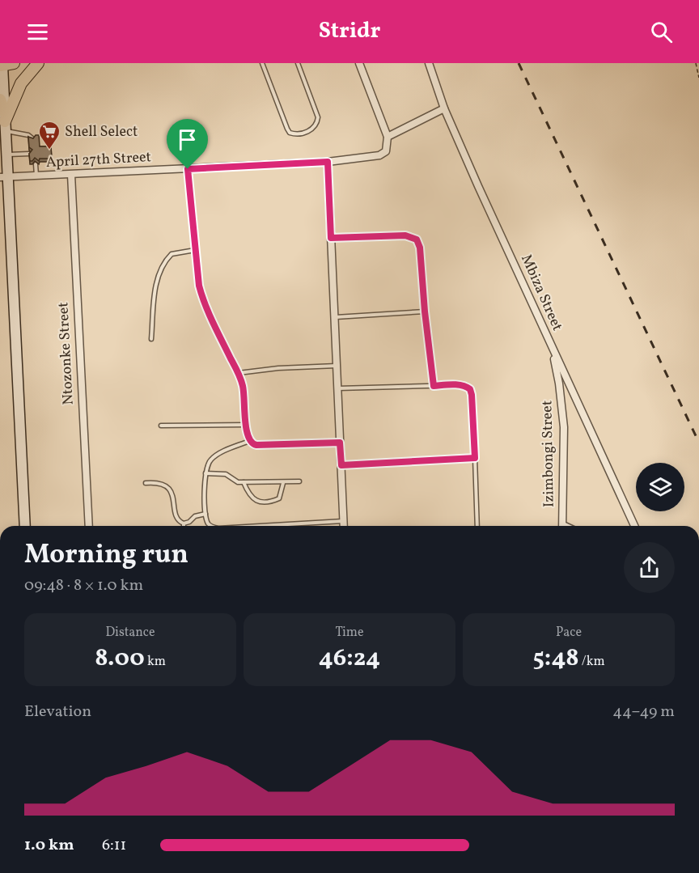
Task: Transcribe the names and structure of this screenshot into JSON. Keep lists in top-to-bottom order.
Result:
{
  "streets": {
    "street": [
      "April 27th Street",
      "Mbiza Street",
      "Ntozonke Street",
      "Izimbongi Street"
    ]
  },
  "crossings": [
    ["April 27th Street", "Ntozonke Street"],
    ["Mbiza Street", "Izimbongi Street"]
  ],
  "places": {
    "supermarket": ["Shell Select"]
  },
  "page": {
    "header": "Stridr",
    "heading": ["Morning run", "09:48 · 8 × 1.0 km"],
    "stats": [
      ["Distance", "8.00 km"],
      ["Time", "46:24"],
      ["Pace", "5:48 /km"]
    ],
    "chart": ["Elevation", "44–49 m"],
    "list": [
      {
        "name": "1.0 km",
        "note": "6:11"
      }
    ]
  }
}
